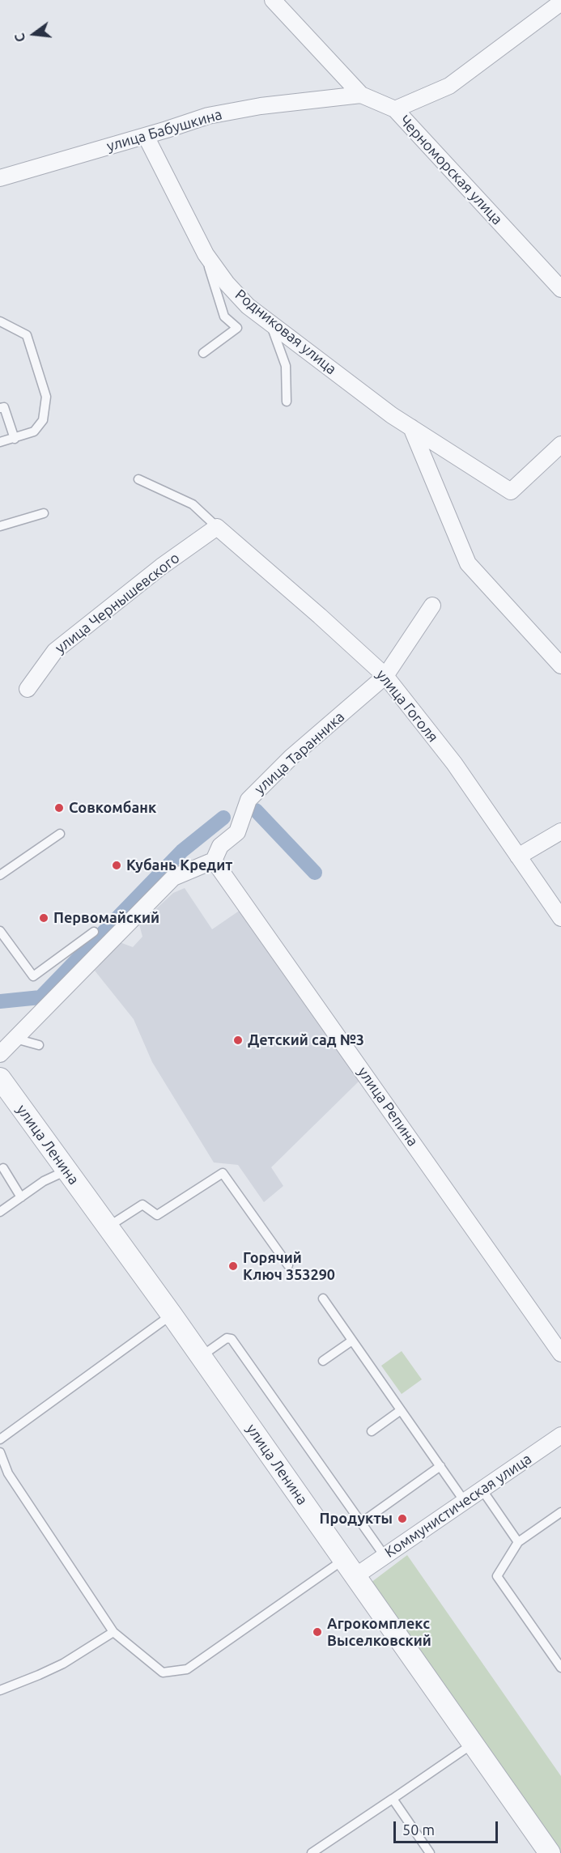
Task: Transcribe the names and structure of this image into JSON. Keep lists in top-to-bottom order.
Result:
{
  "streets": {
    "street": [
      "улица Бабушкина",
      "Черноморская улица",
      "Родниковая улица",
      "улица Чернышевского",
      "улица Гоголя",
      "улица Таранника",
      "улица Репина",
      "улица Ленина",
      "Коммунистическая улица"
    ]
  },
  "crossings": [
    ["улица Бабушкина", "Черноморская улица"],
    ["улица Бабушкина", "Родниковая улица"],
    ["улица Чернышевского", "улица Гоголя"],
    ["улица Гоголя", "улица Таранника"],
    ["улица Таранника", "улица Репина"],
    ["улица Ленина", "Коммунистическая улица"]
  ],
  "places": [
    "Совкомбанк",
    "Кубань Кредит",
    "Первомайский",
    "Детский сад №3",
    "Горячий Ключ 353290",
    "Продукты",
    "Агрокомплекс Выселковский"
  ],
  "scale_bar": "50 m",
  "north": "left"
}
